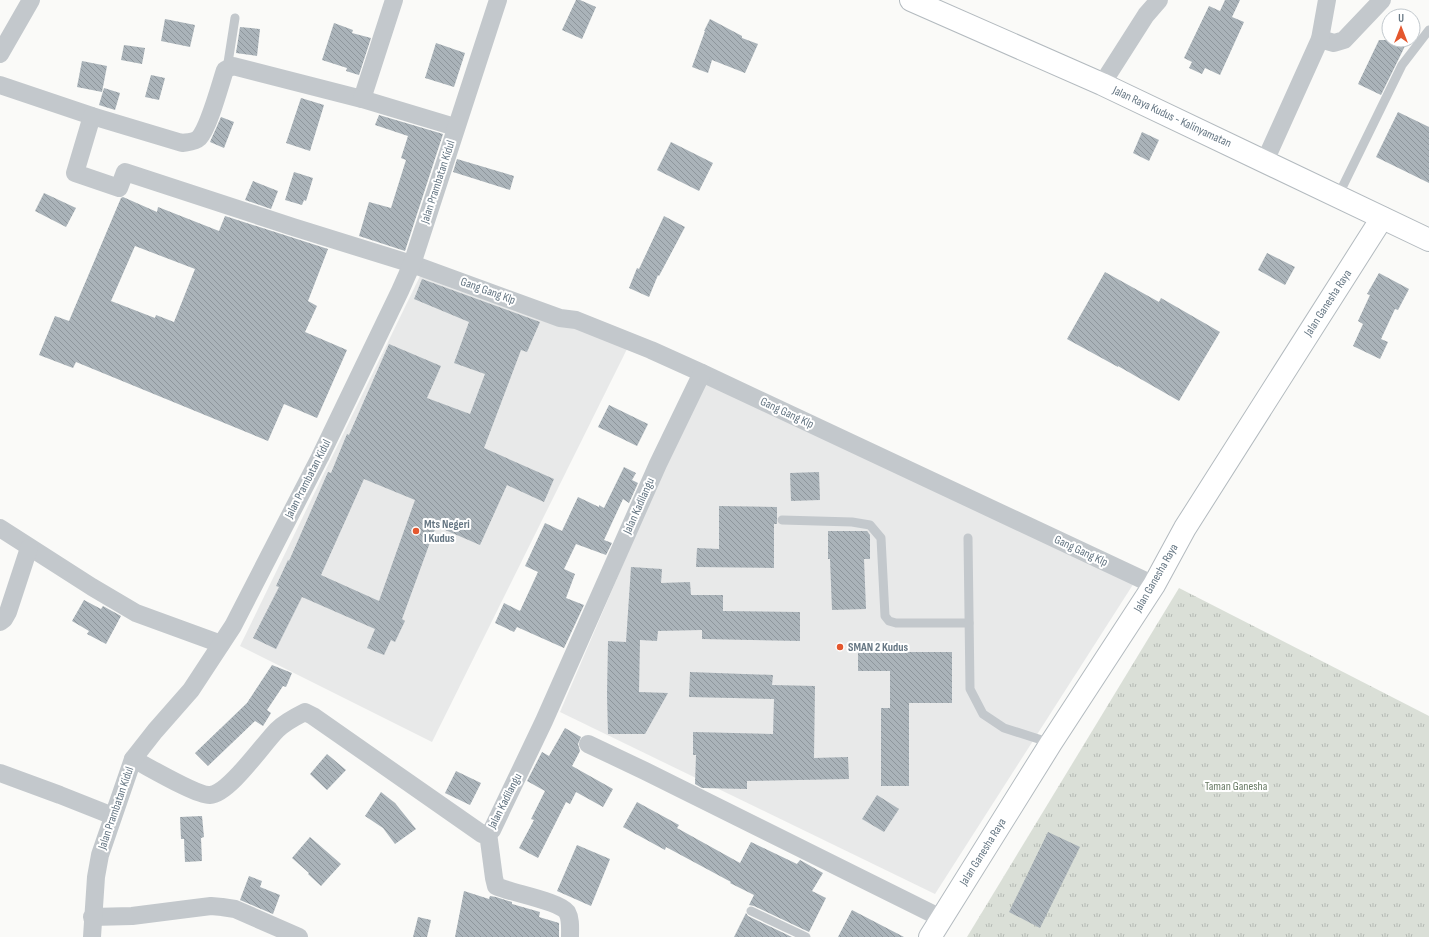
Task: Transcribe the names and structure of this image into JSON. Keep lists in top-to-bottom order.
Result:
{
  "streets": {
    "street": [
      "Jalan Raya Kudus - Kalinyamatan",
      "Jalan Prambatan Kidul",
      "Gang Gang Klp",
      "Jalan Ganesha Raya",
      "Jalan Kadilangu"
    ]
  },
  "crossings": [
    ["Jalan Raya Kudus - Kalinyamatan", "Jalan Ganesha Raya"],
    ["Jalan Prambatan Kidul", "Gang Gang Klp"],
    ["Jalan Prambatan Kidul", "Jalan Kadilangu"],
    ["Gang Gang Klp", "Jalan Ganesha Raya"],
    ["Gang Gang Klp", "Jalan Kadilangu"]
  ],
  "parks": ["Taman Ganesha"],
  "places": ["Mts Negeri I Kudus", "SMAN 2 Kudus"],
  "north": "top"
}
